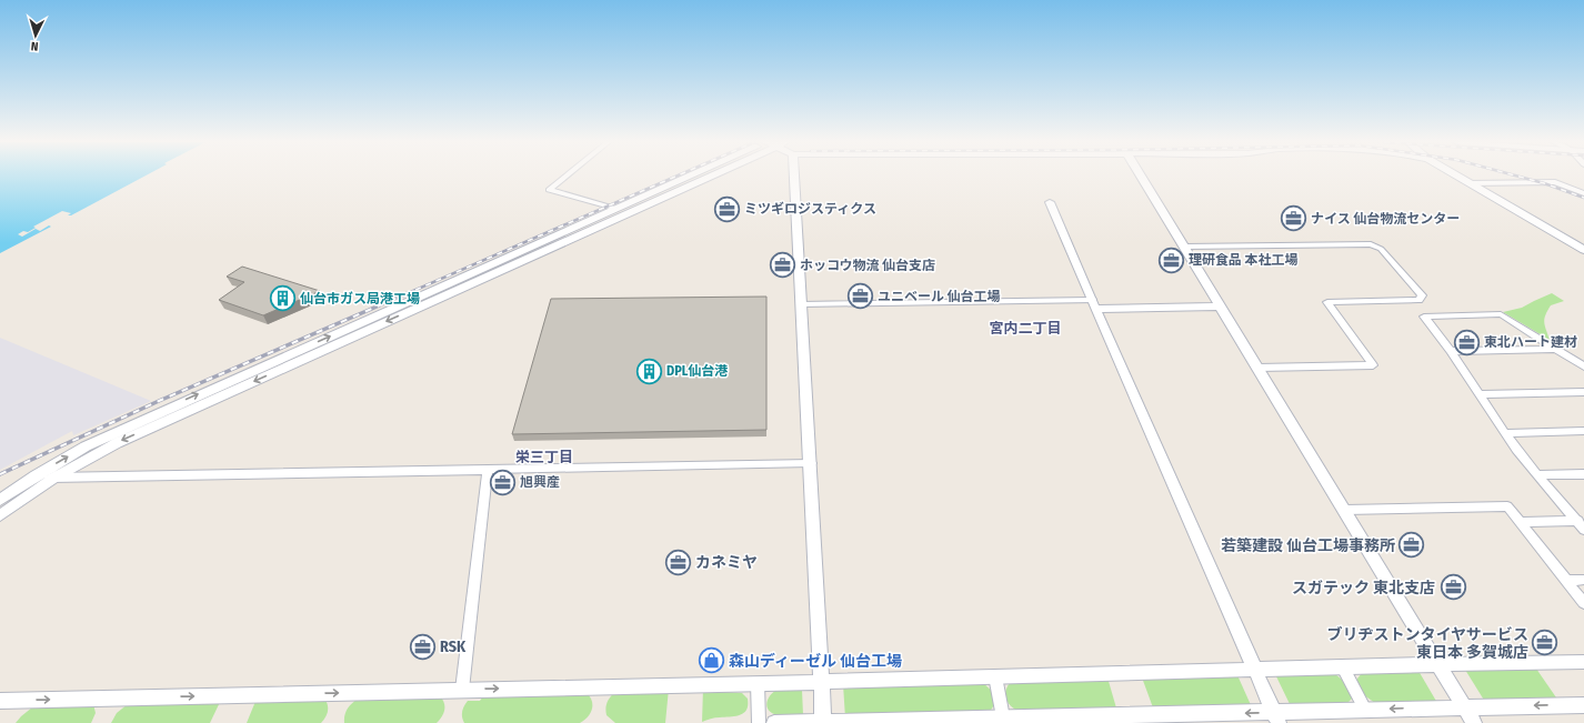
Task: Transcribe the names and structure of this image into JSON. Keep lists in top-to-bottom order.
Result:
{
  "districts": ["宮内二丁目", "栄三丁目"],
  "places": {
    "office": [
      "ミツギロジスティクス",
      "ナイス 仙台物流センター",
      "理研食品 本社工場",
      "ホッコウ物流 仙台支店",
      "ユニベール 仙台工場",
      "東北ハート建材",
      "旭興産",
      "若築建設 仙台工場事務所",
      "カネミヤ",
      "スガテック 東北支店",
      "ブリヂストンタイヤサービス 東日本 多賀城店",
      "RSK"
    ],
    "building": ["仙台市ガス局港工場", "DPL仙台港"],
    "shop": ["森山ディーゼル 仙台工場"]
  },
  "north": "bottom"
}
